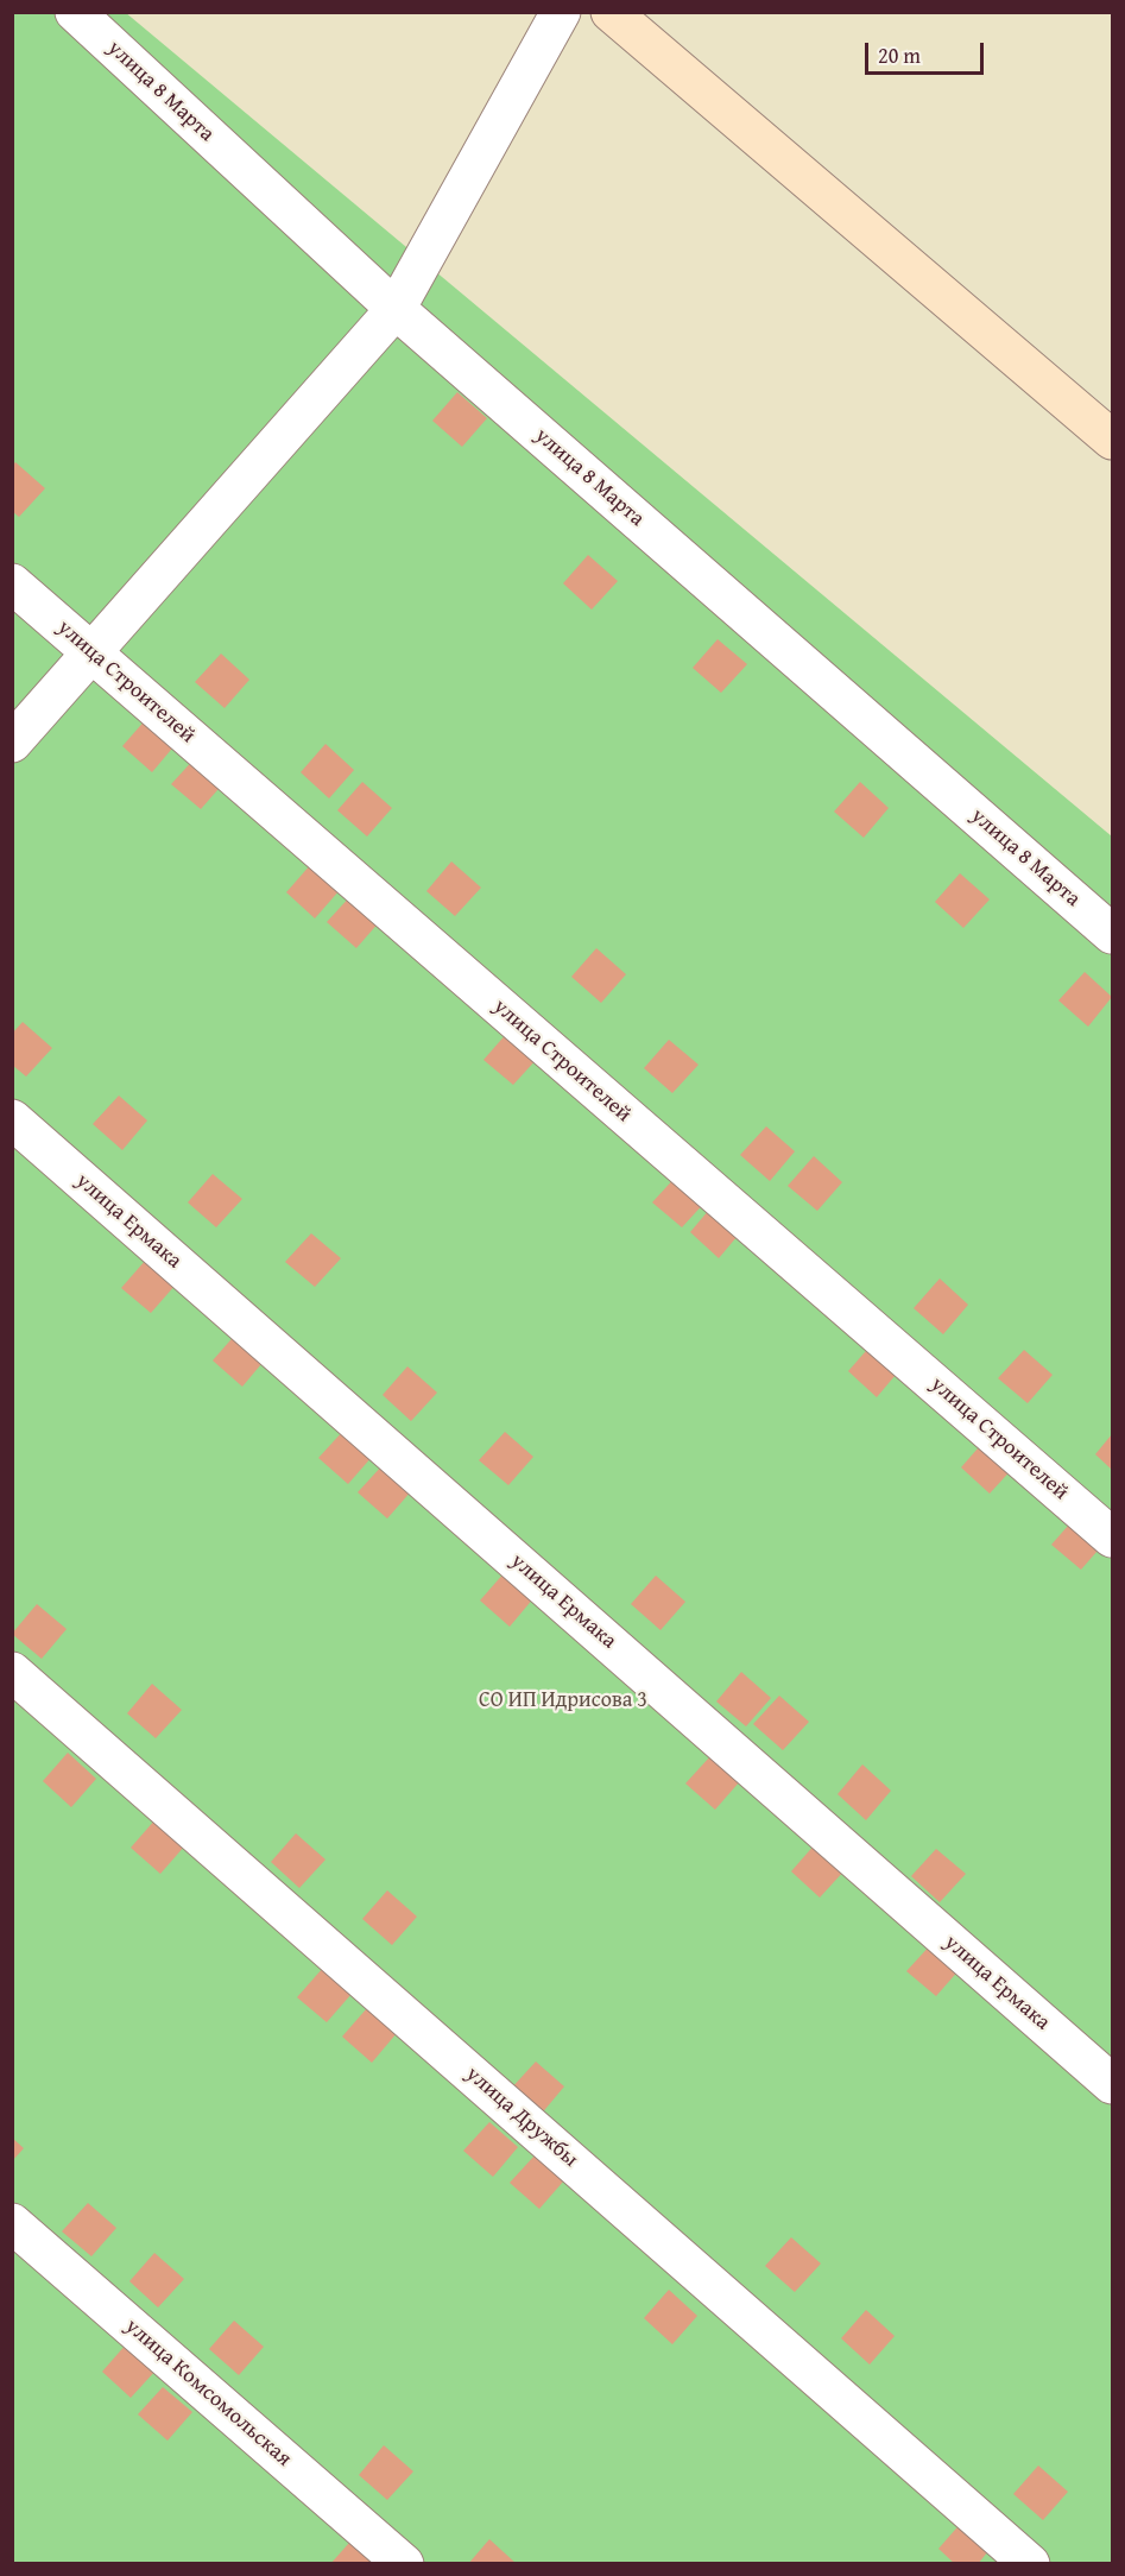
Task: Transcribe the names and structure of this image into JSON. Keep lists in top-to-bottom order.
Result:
{
  "streets": {
    "street": [
      "улица 8 Марта",
      "улица Строителей",
      "улица Ермака",
      "улица Дружбы",
      "улица Комсомольская"
    ]
  },
  "parks": ["СО ИП Идрисова 3"],
  "scale_bar": "20 m"
}
